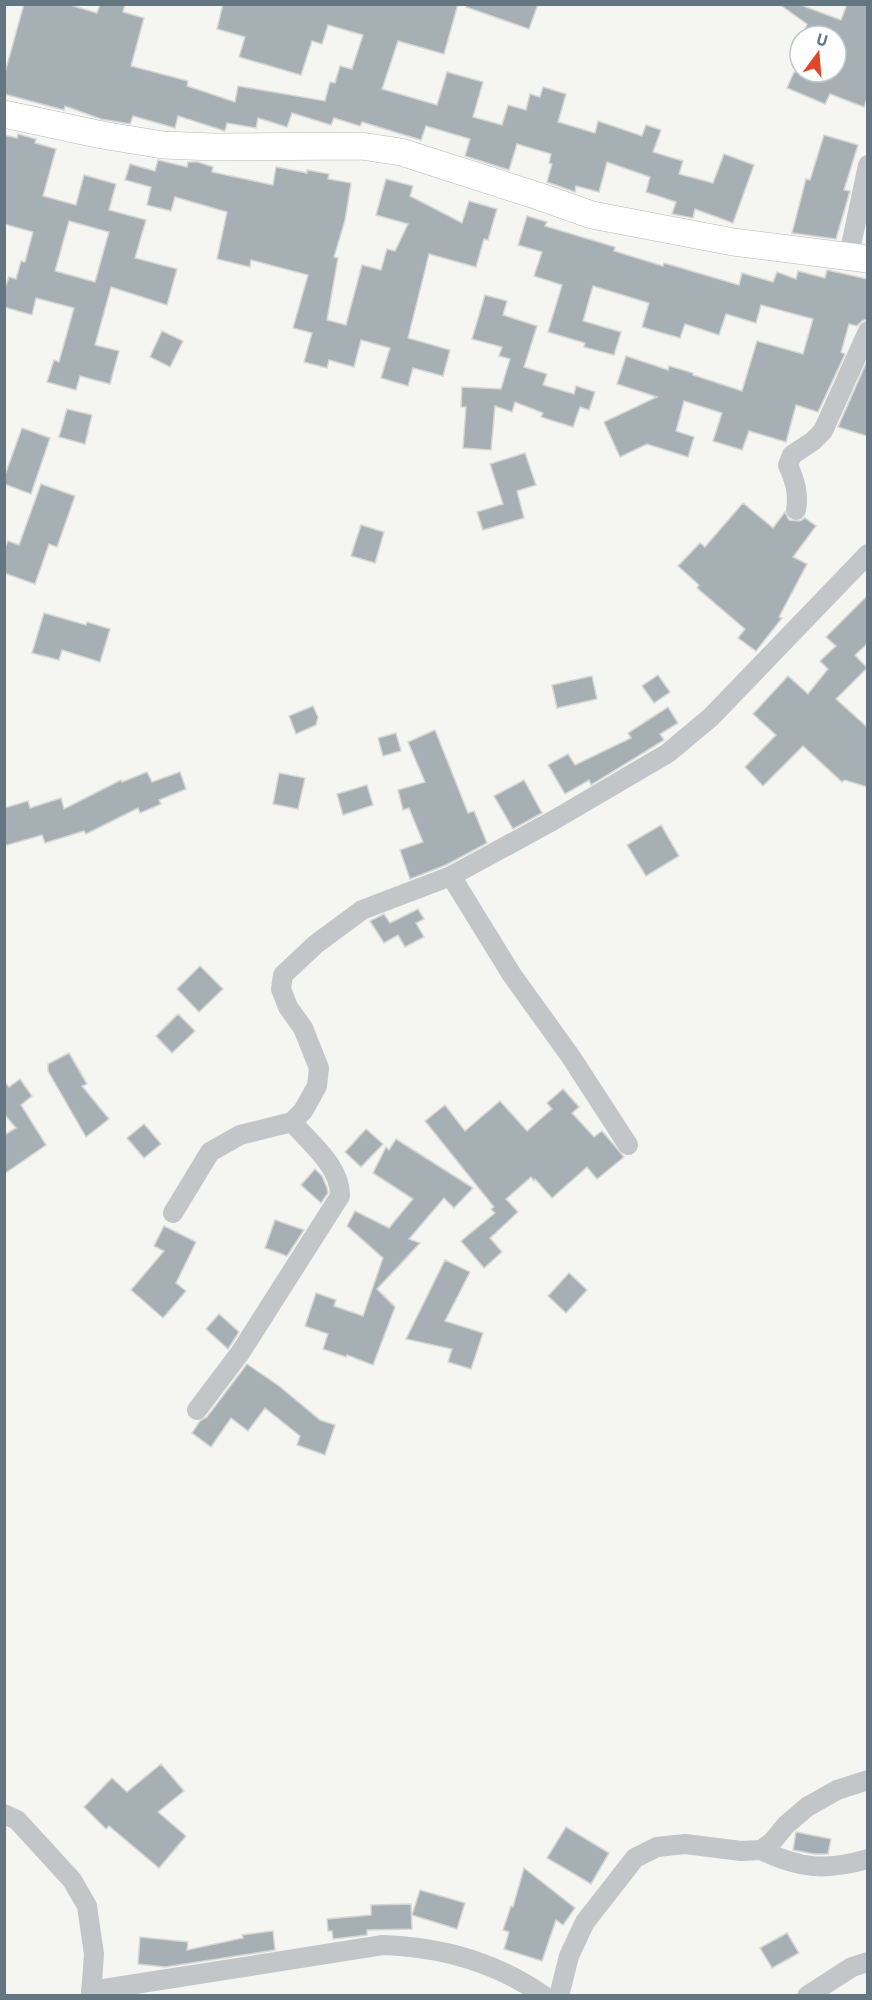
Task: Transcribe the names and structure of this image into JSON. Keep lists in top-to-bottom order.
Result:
{
  "north": "top"
}
